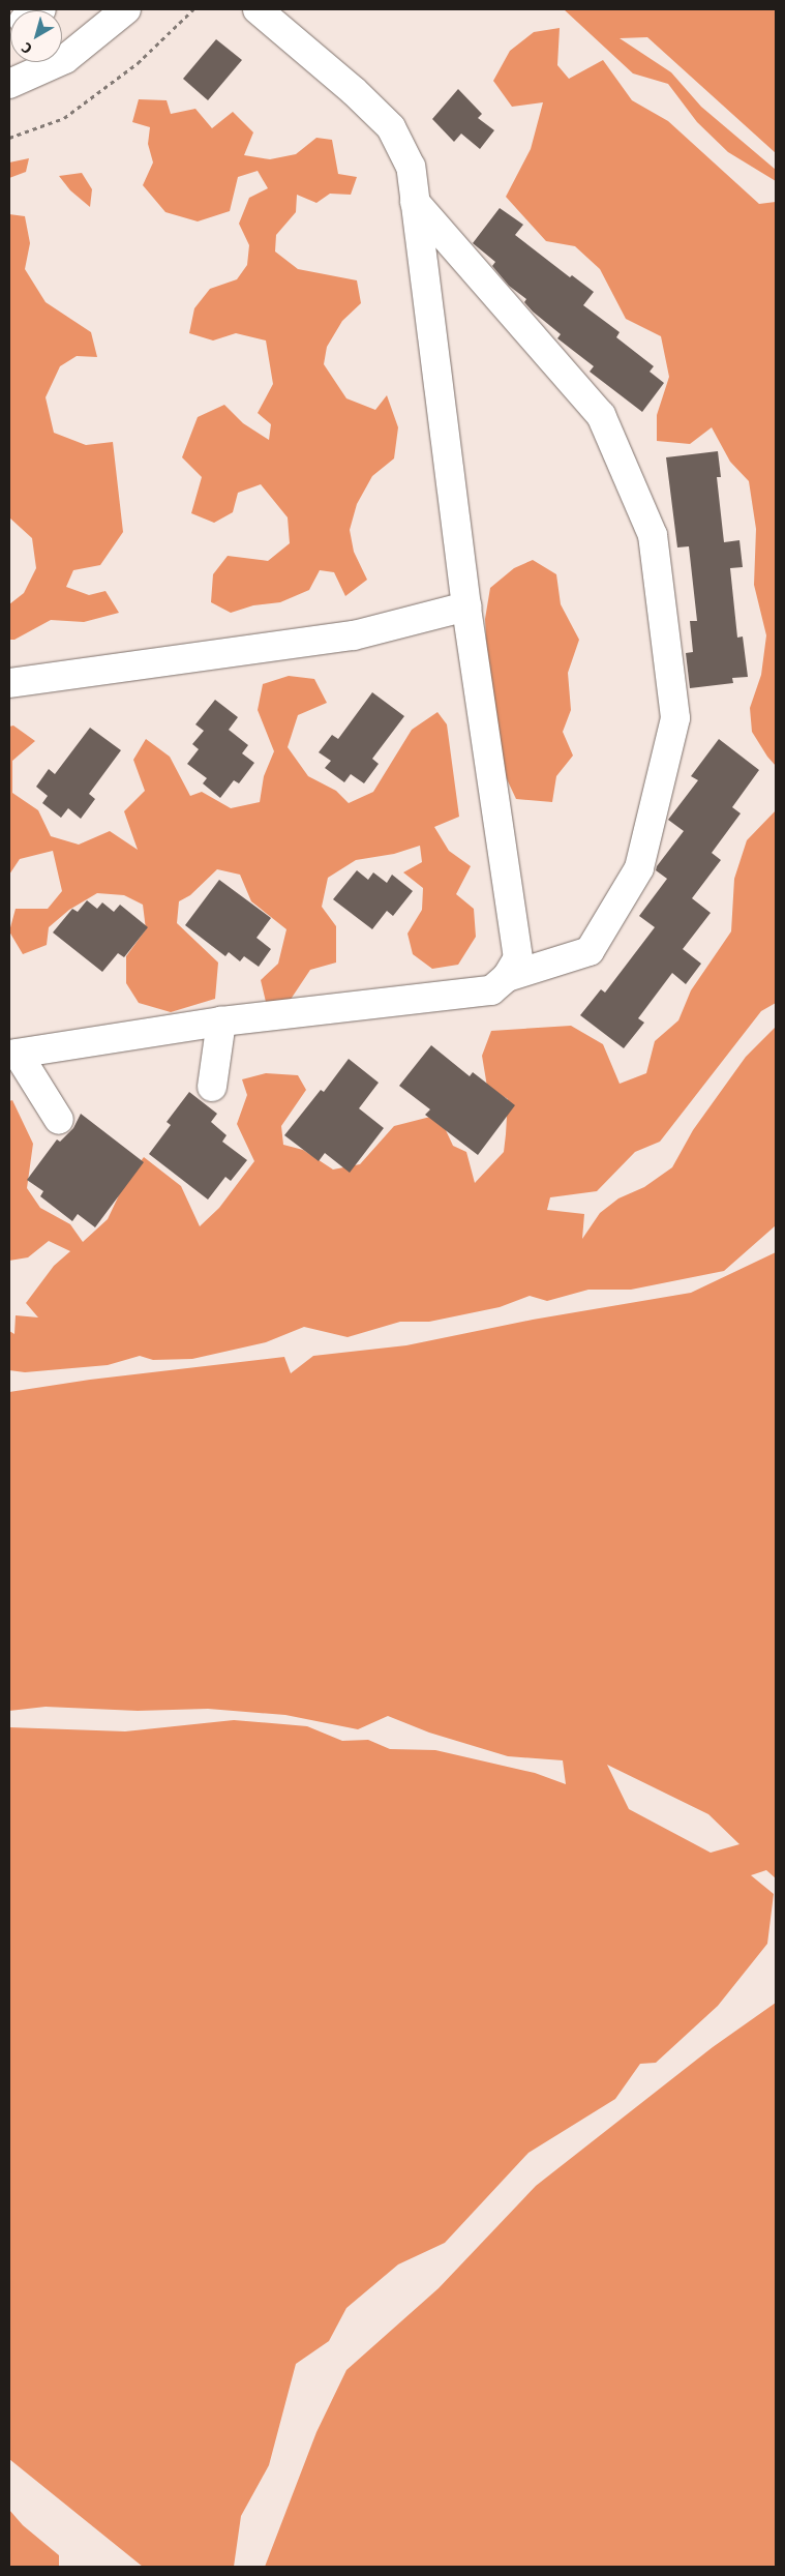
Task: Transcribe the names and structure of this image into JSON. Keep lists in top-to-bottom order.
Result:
{
  "north": "bottom left"
}
